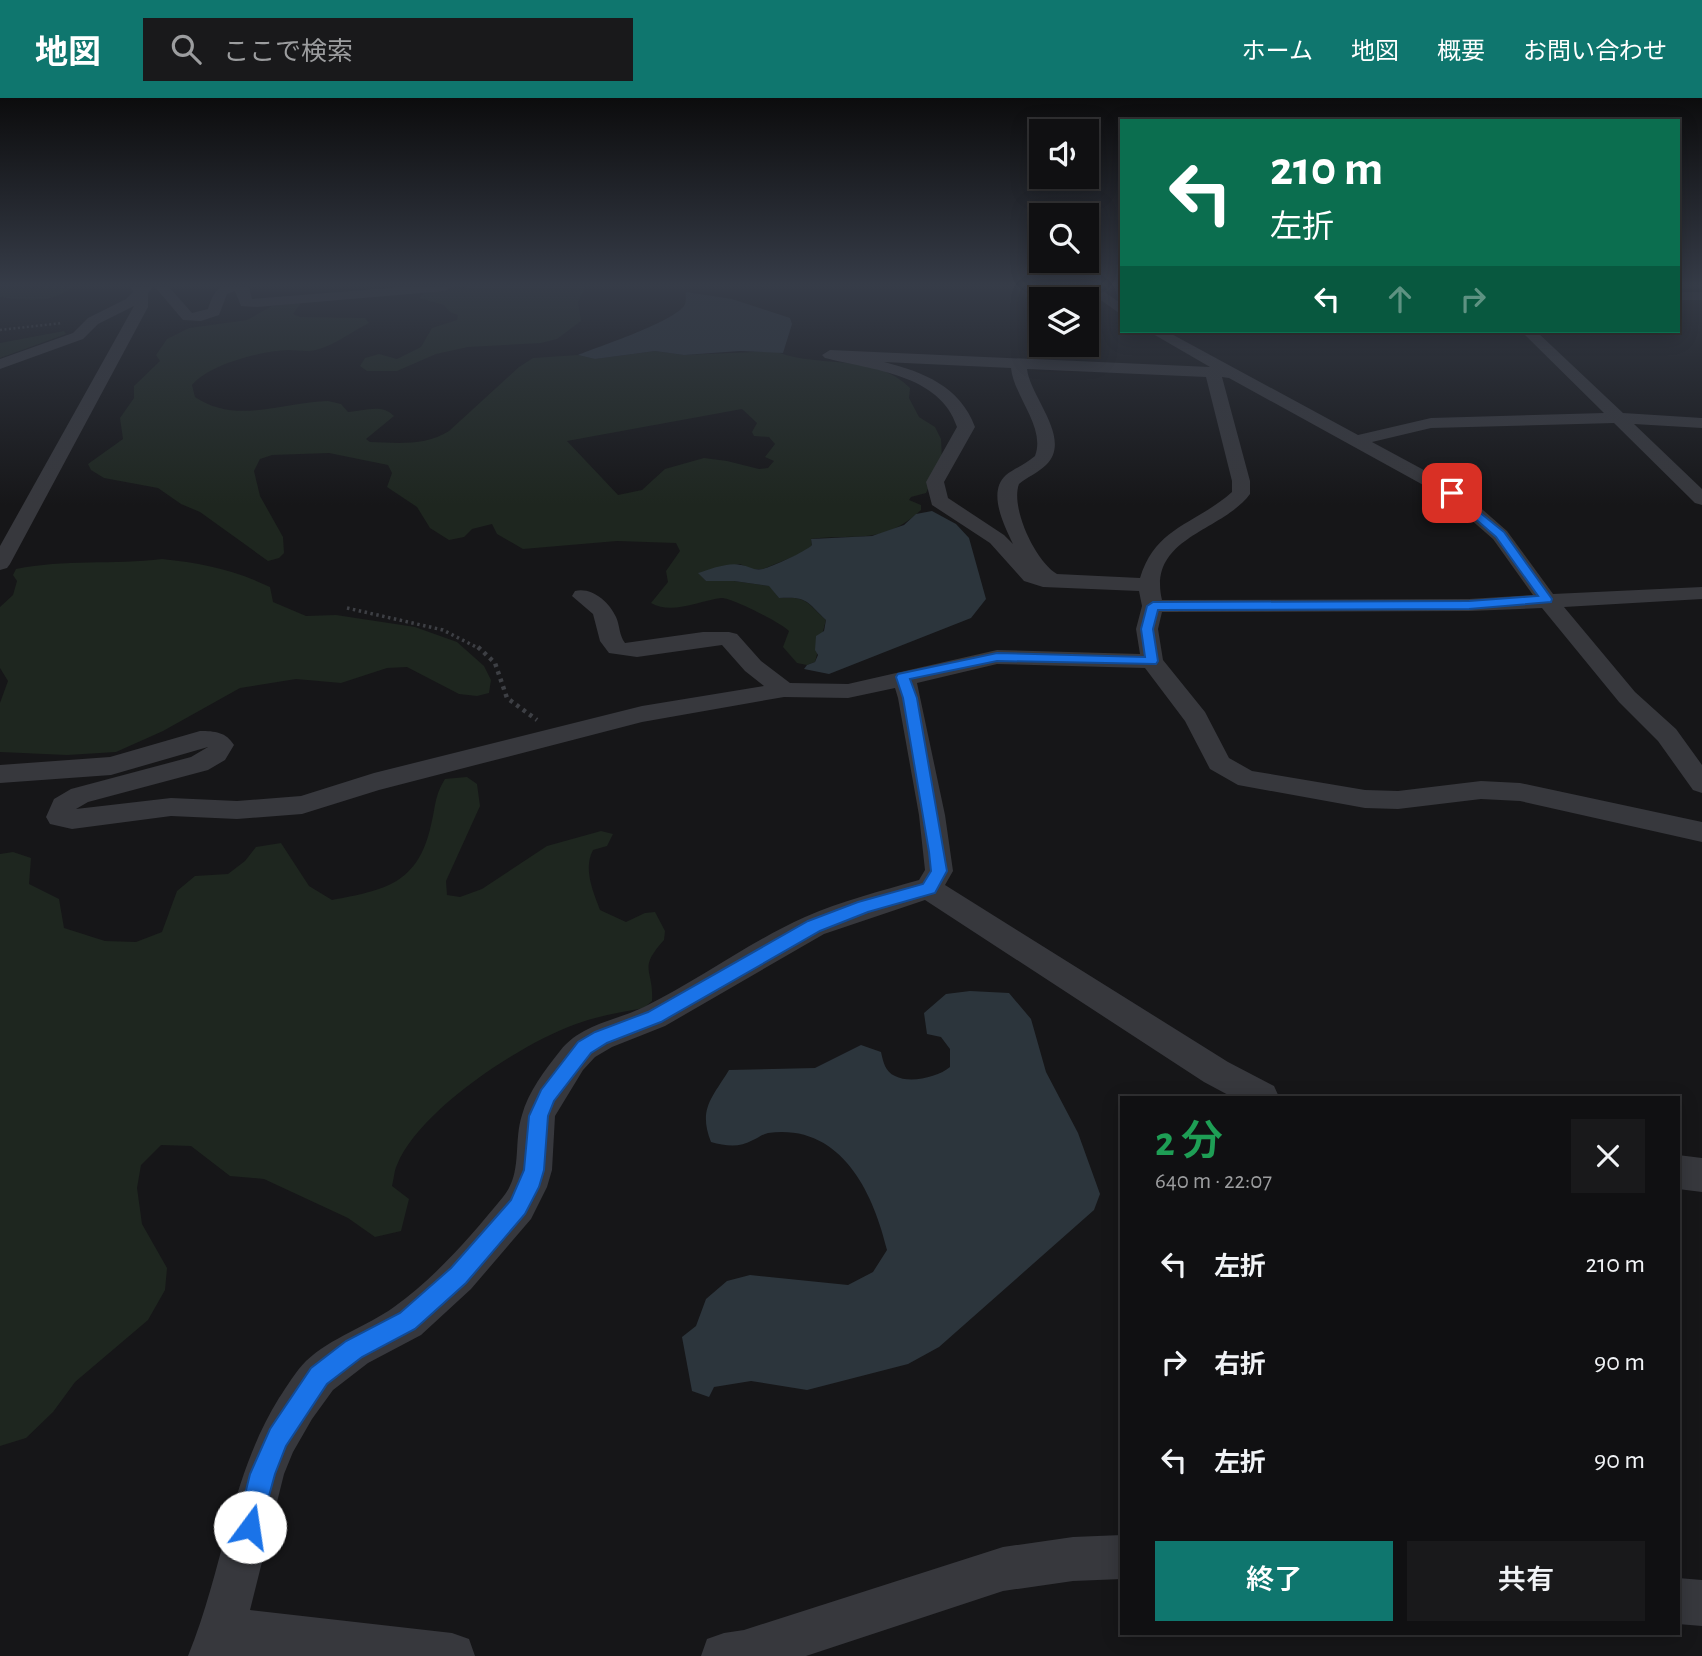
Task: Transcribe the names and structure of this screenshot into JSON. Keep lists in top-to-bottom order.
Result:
{
  "page": {
    "header": "地図",
    "search": "ここで検索",
    "nav": [
      "ホーム",
      "地図",
      "概要",
      "お問い合わせ"
    ],
    "turn": ["210 m", "左折"],
    "heading": ["2 分", "640 m · 22:07"],
    "list": [
      {
        "name": "左折",
        "value": "210 m"
      },
      {
        "name": "右折",
        "value": "90 m"
      },
      {
        "name": "左折",
        "value": "90 m"
      }
    ],
    "buttons": ["終了", "共有"]
  }
}
